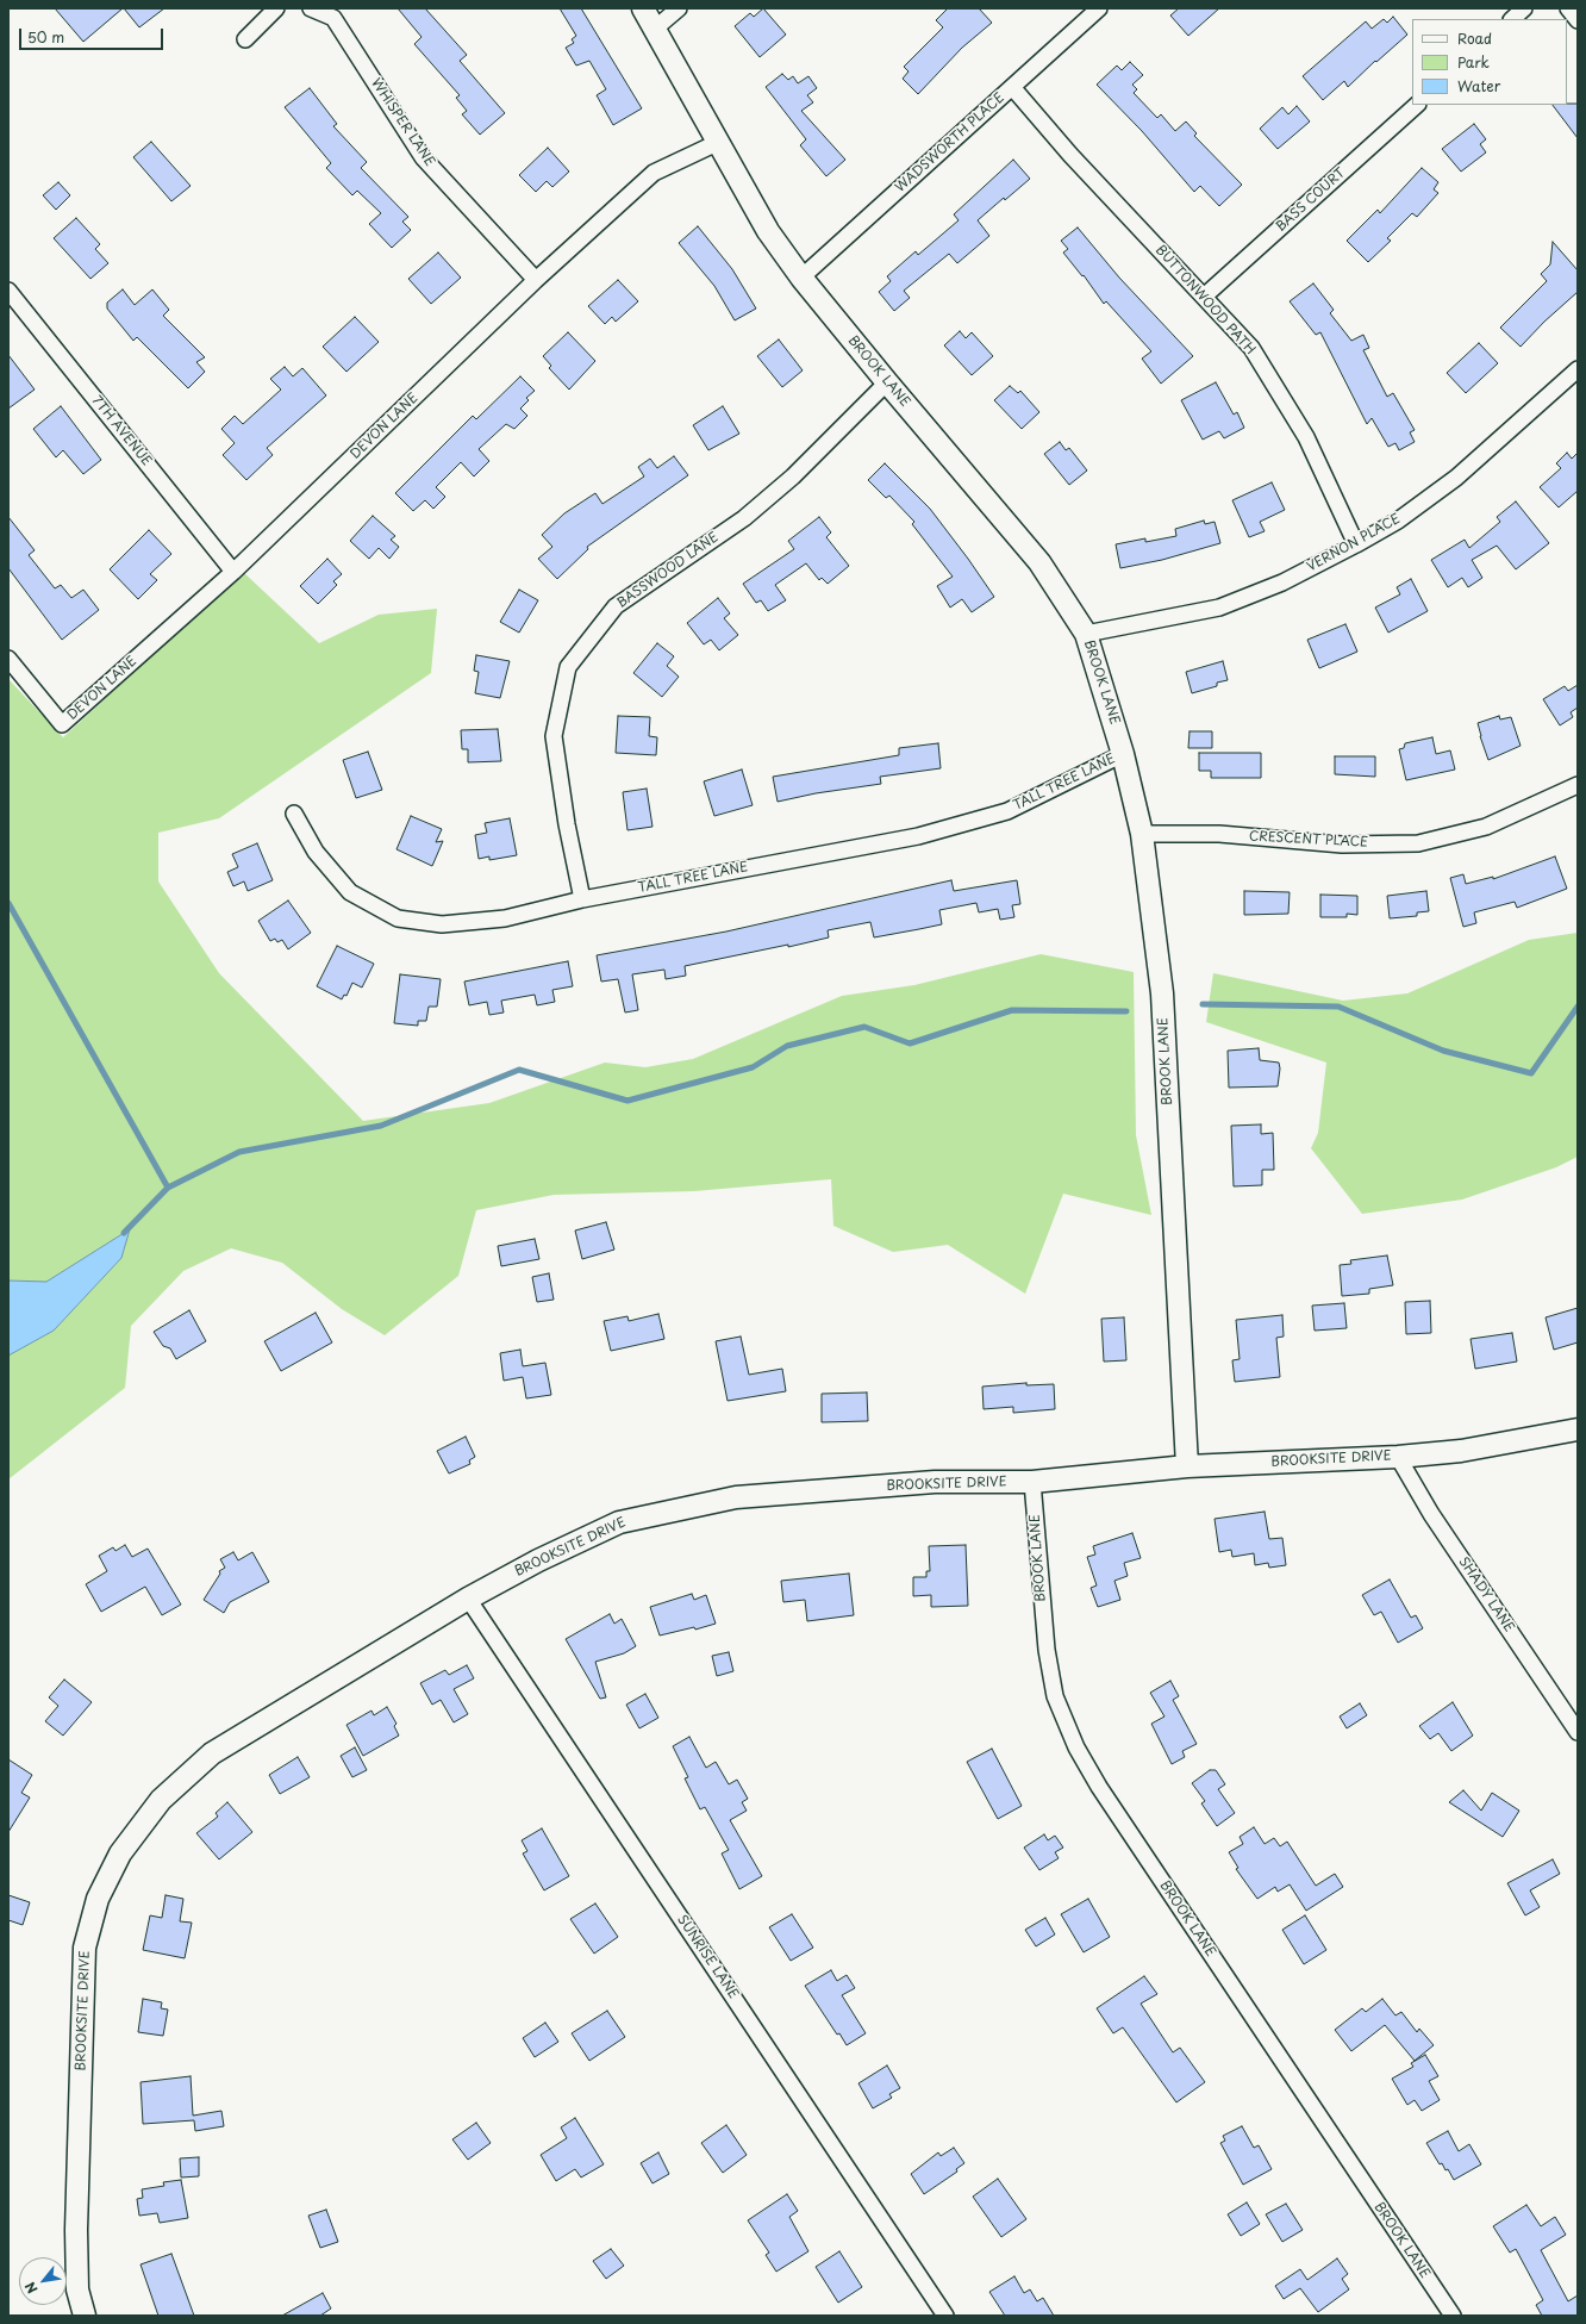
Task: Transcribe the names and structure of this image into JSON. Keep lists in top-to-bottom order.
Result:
{
  "streets": {
    "street": [
      "WHISPER LANE",
      "WADSWORTH PLACE",
      "BASS COURT",
      "BUTTONWOOD PATH",
      "BROOK LANE",
      "DEVON LANE",
      "7TH AVENUE",
      "VERNON PLACE",
      "BASSWOOD LANE",
      "TALL TREE LANE",
      "CRESCENT PLACE",
      "BROOKSITE DRIVE",
      "SHADY LANE",
      "SUNRISE LANE"
    ]
  },
  "crossings": [
    ["WHISPER LANE", "DEVON LANE"],
    ["WADSWORTH PLACE", "BUTTONWOOD PATH"],
    ["WADSWORTH PLACE", "BROOK LANE"],
    ["BASS COURT", "BUTTONWOOD PATH"],
    ["BUTTONWOOD PATH", "VERNON PLACE"],
    ["BROOK LANE", "DEVON LANE"],
    ["BROOK LANE", "VERNON PLACE"],
    ["BROOK LANE", "BASSWOOD LANE"],
    ["BROOK LANE", "TALL TREE LANE"],
    ["BROOK LANE", "CRESCENT PLACE"],
    ["BROOK LANE", "BROOKSITE DRIVE"],
    ["DEVON LANE", "7TH AVENUE"],
    ["BASSWOOD LANE", "TALL TREE LANE"],
    ["BROOKSITE DRIVE", "SHADY LANE"],
    ["BROOKSITE DRIVE", "SUNRISE LANE"]
  ],
  "legend": ["Road", "Park", "Water"],
  "scale_bar": "50 m",
  "north": "bottom left"
}
